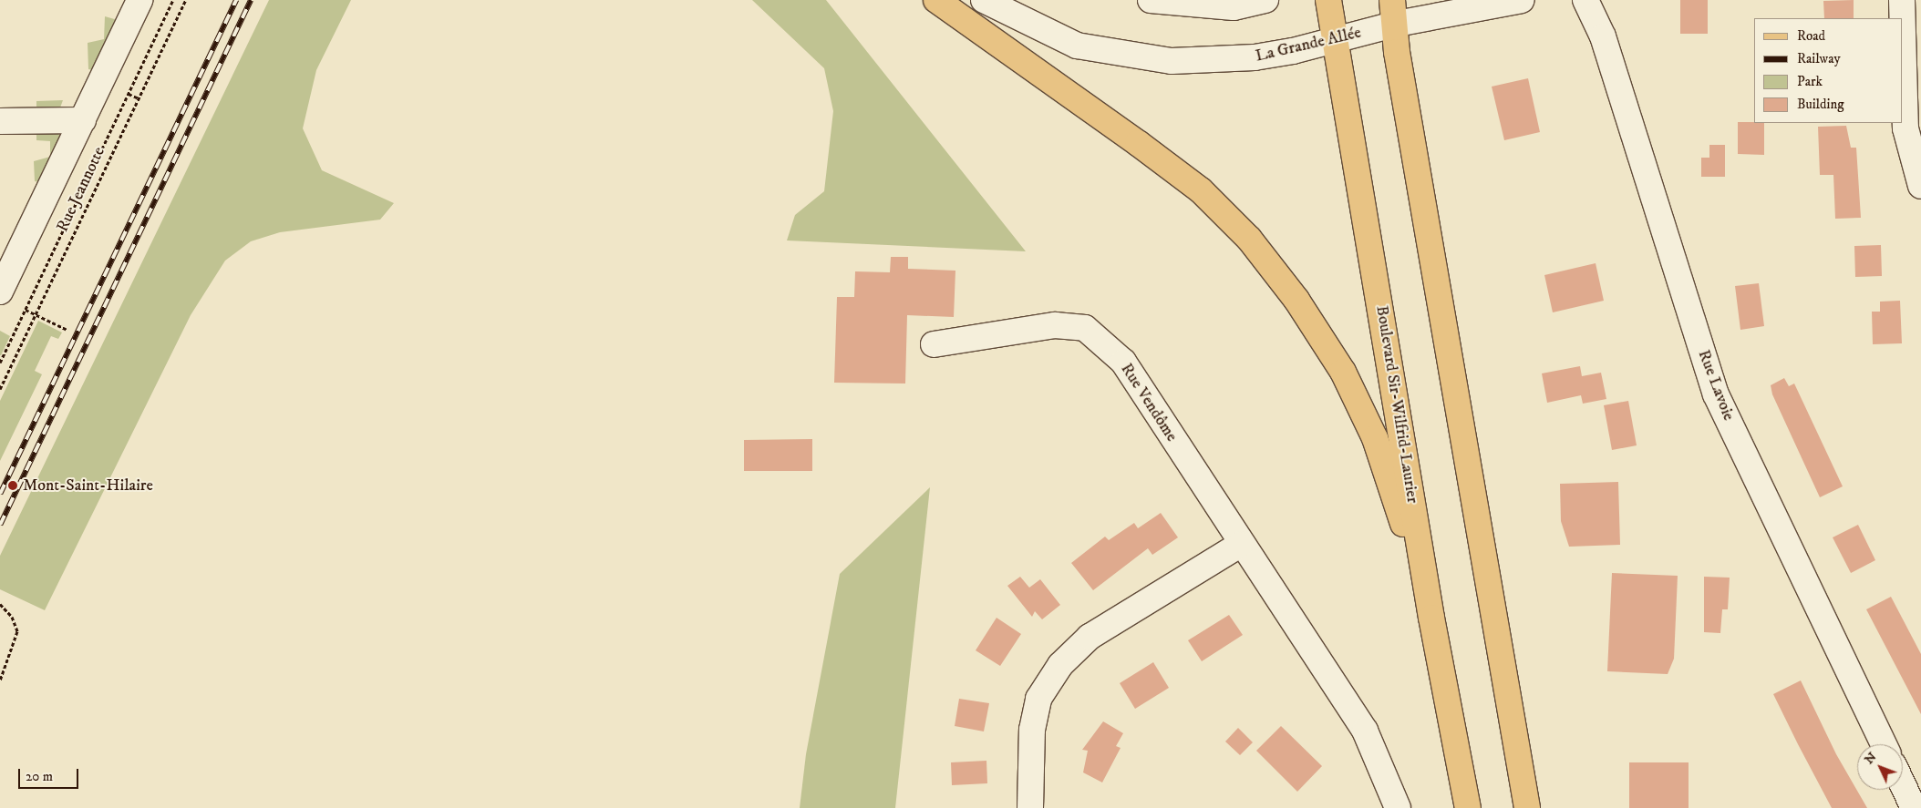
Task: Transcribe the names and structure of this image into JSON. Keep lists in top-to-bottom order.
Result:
{
  "streets": {
    "main road": ["Boulevard Sir-Wilfrid-Laurier"],
    "street": ["La Grande Allée", "Rue Lavoie", "Rue Vendôme"],
    "path": ["Rue Jeannotte"]
  },
  "crossings": [
    ["La Grande Allée", "Boulevard Sir-Wilfrid-Laurier"]
  ],
  "places": ["Mont-Saint-Hilaire"],
  "legend": [
    "Road",
    "Railway",
    "Park",
    "Building"
  ],
  "scale_bar": "20 m",
  "north": "top left"
}
